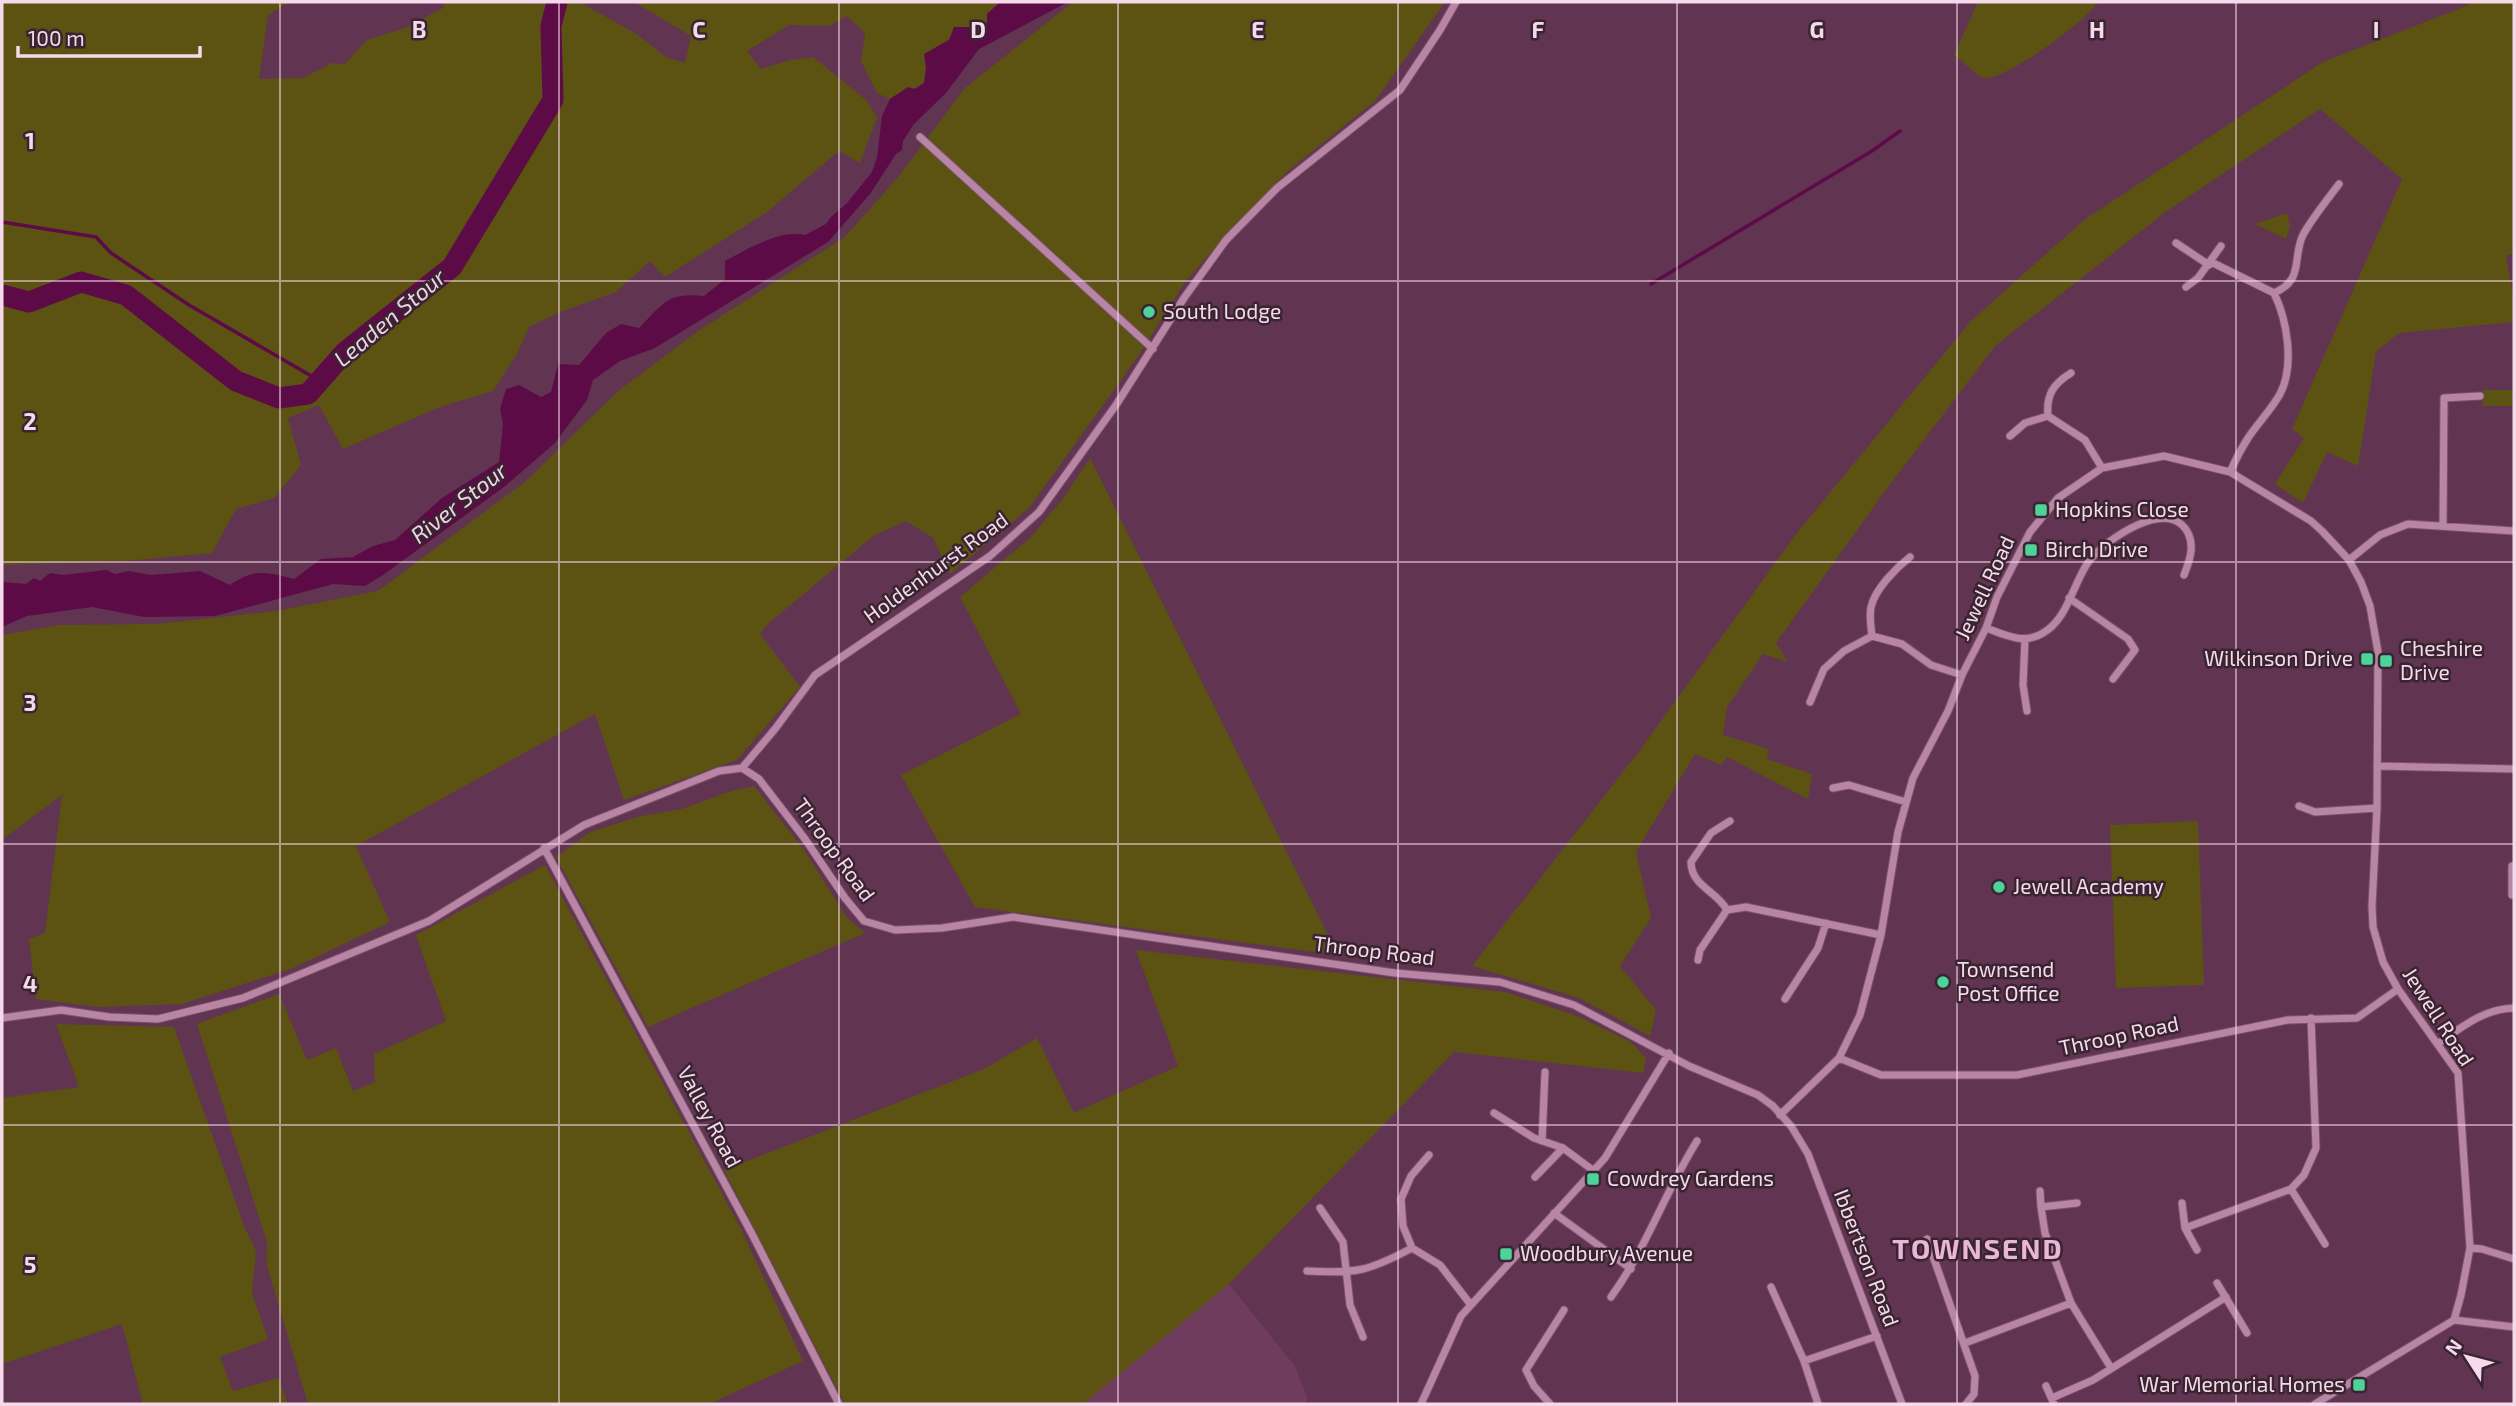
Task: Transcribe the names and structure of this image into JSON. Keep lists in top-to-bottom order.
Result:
{
  "streets": {
    "street": [
      "Holdenhurst Road",
      "Jewell Road",
      "Throop Road",
      "Valley Road",
      "Ibbertson Road"
    ]
  },
  "crossings": [
    ["Holdenhurst Road", "Throop Road"],
    ["Jewell Road", "Throop Road"],
    ["Throop Road", "Ibbertson Road"]
  ],
  "districts": ["TOWNSEND"],
  "water": ["Leaden Stour", "River Stour"],
  "places": {
    "other": ["South Lodge", "Jewell Academy", "Townsend Post Office"],
    "transit": [
      "Hopkins Close",
      "Birch Drive",
      "Wilkinson Drive",
      "Cheshire Drive",
      "Cowdrey Gardens",
      "Woodbury Avenue",
      "War Memorial Homes"
    ]
  },
  "scale_bar": "100 m",
  "north": "top left",
  "grid": {
    "columns": [
      "B",
      "C",
      "D",
      "E",
      "F",
      "G",
      "H",
      "I"
    ],
    "rows": [
      "1",
      "2",
      "3",
      "4",
      "5"
    ]
  }
}
